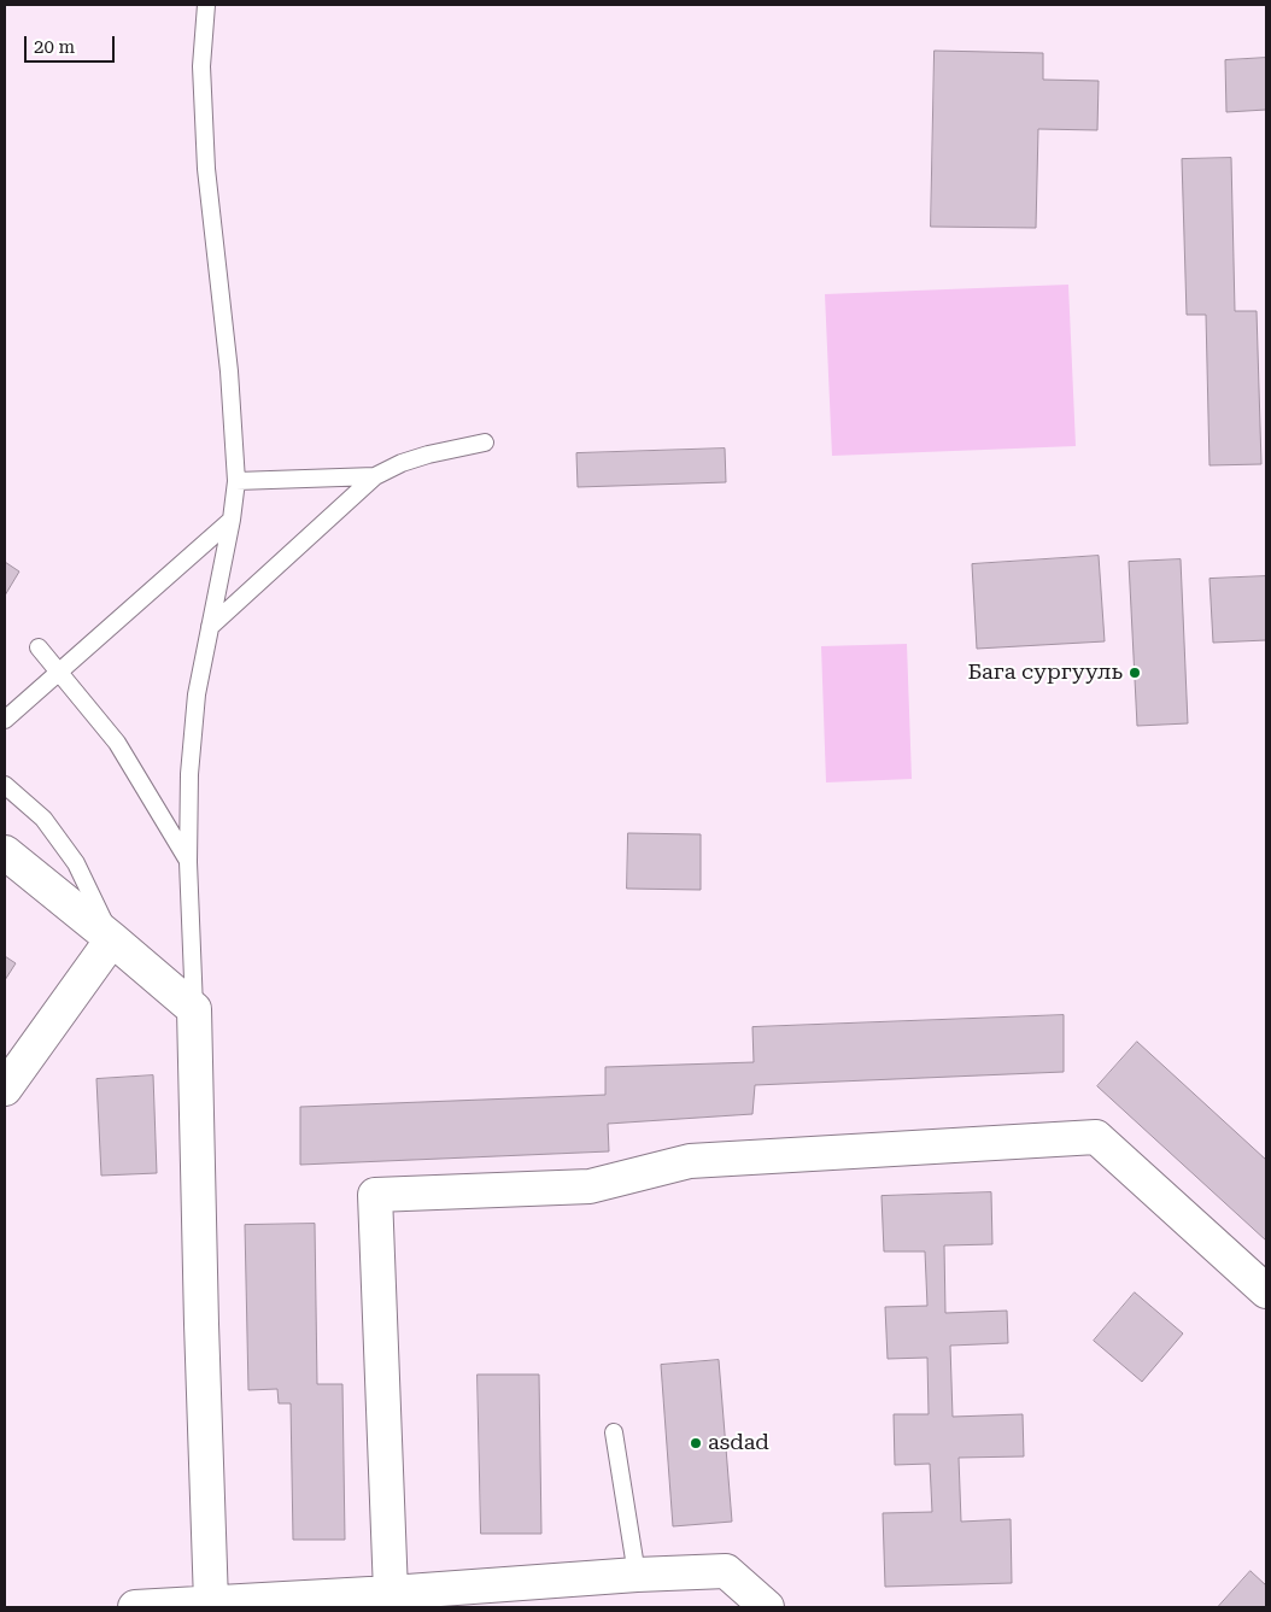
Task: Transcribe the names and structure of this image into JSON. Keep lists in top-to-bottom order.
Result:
{
  "places": ["Бага сургууль", "asdad"],
  "scale_bar": "20 m"
}
